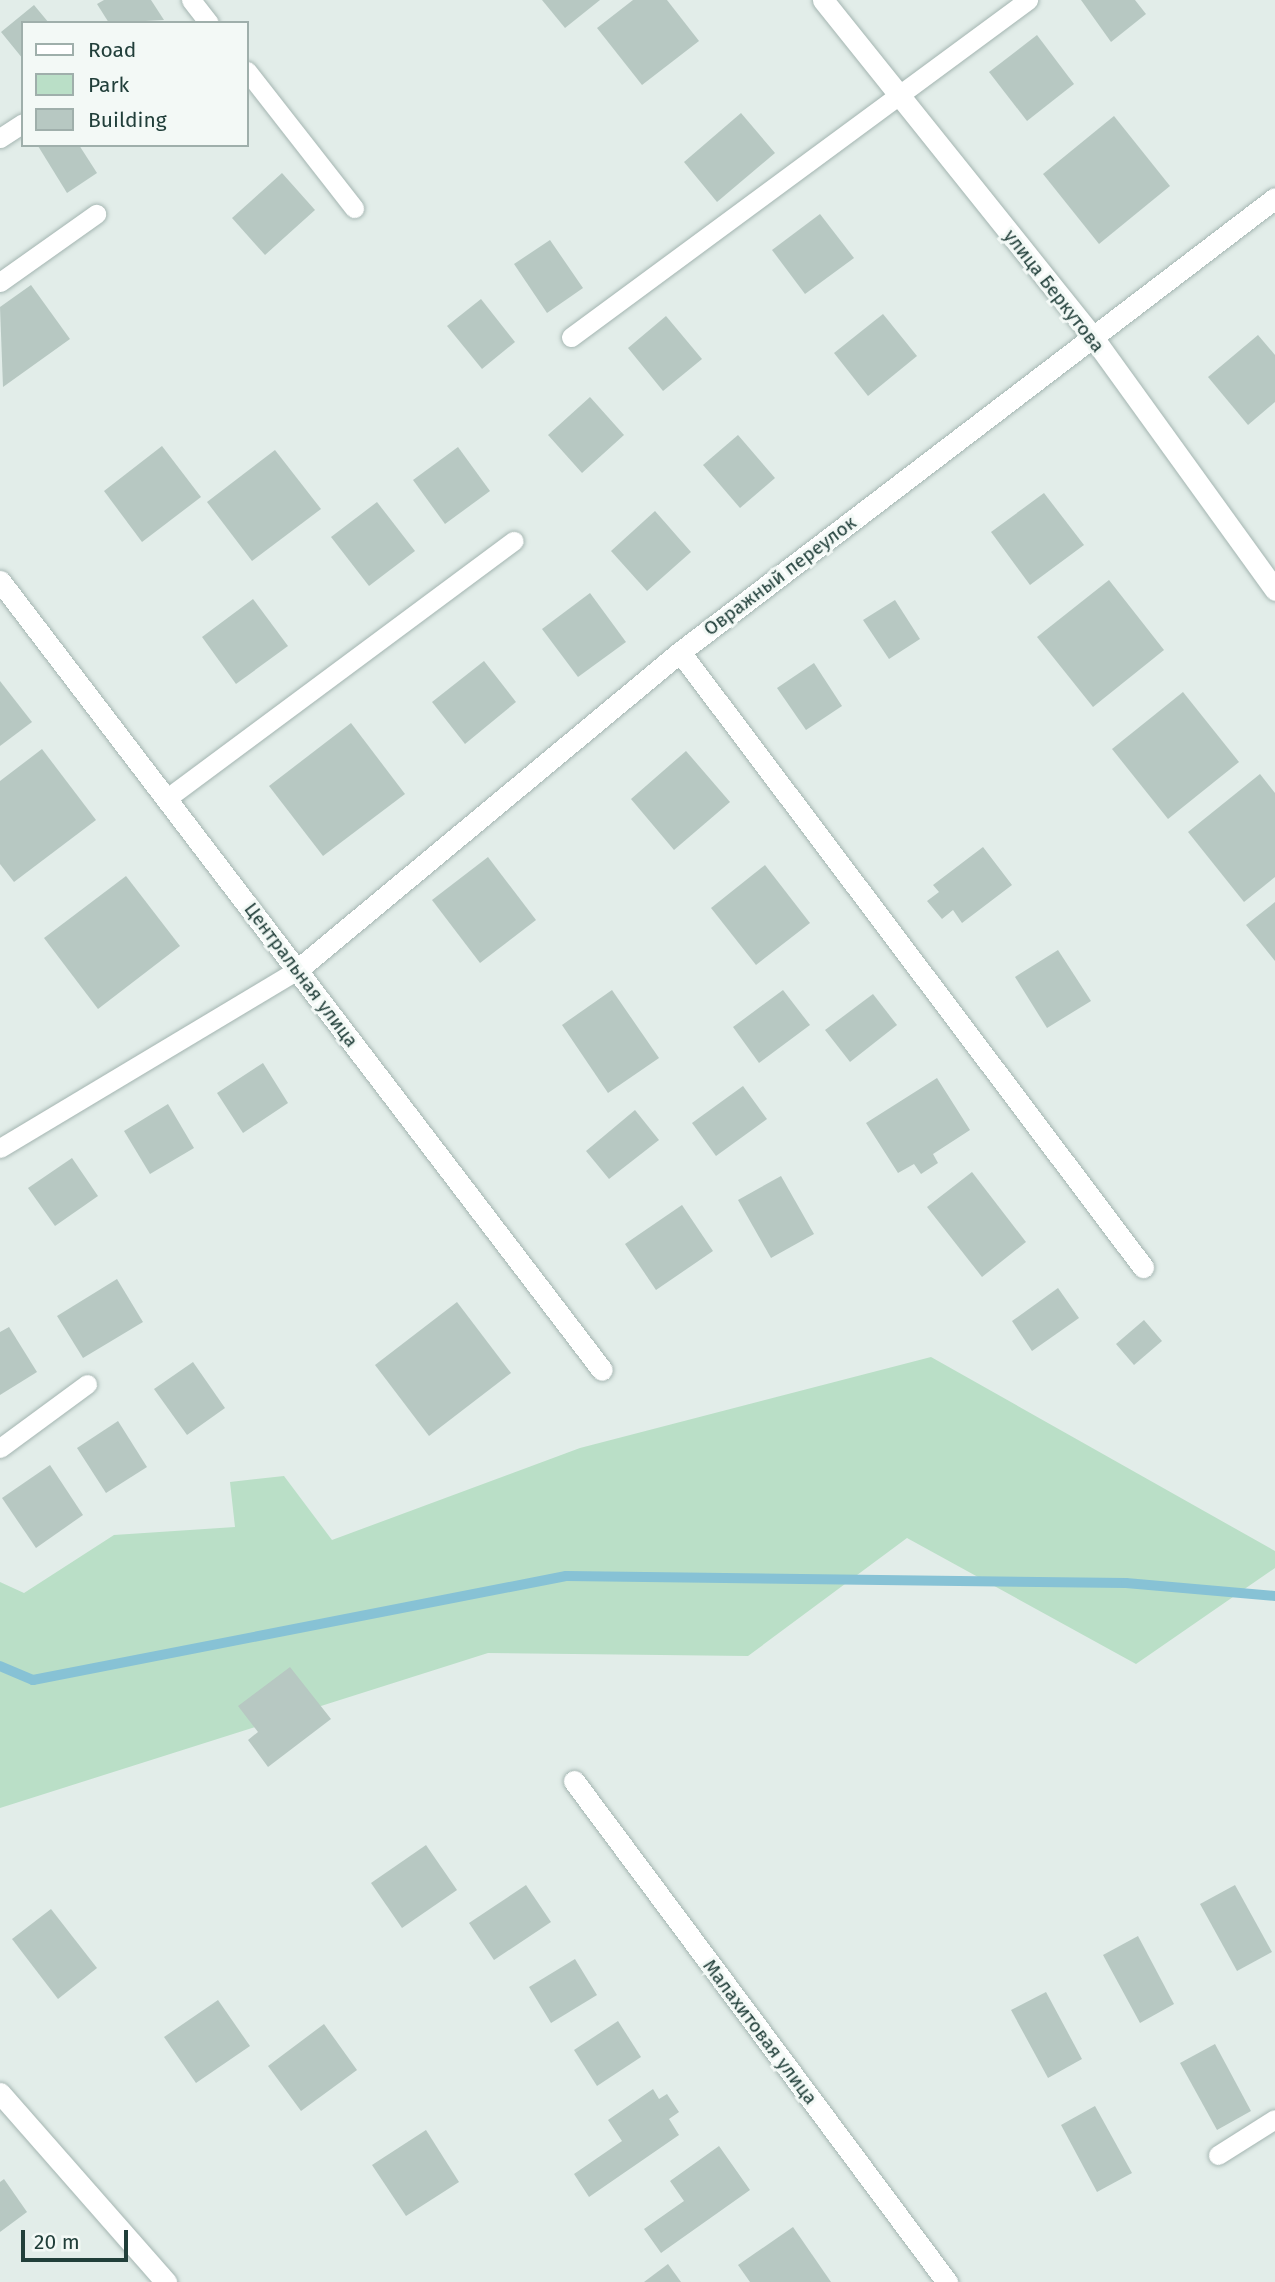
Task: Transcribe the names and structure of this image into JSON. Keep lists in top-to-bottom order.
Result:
{
  "streets": {
    "street": [
      "улица Беркутова",
      "Овражный переулок",
      "Центральная улица",
      "Малахитовая улица"
    ]
  },
  "crossings": [
    ["улица Беркутова", "Овражный переулок"],
    ["Овражный переулок", "Центральная улица"]
  ],
  "legend": ["Road", "Park", "Building"],
  "scale_bar": "20 m"
}
